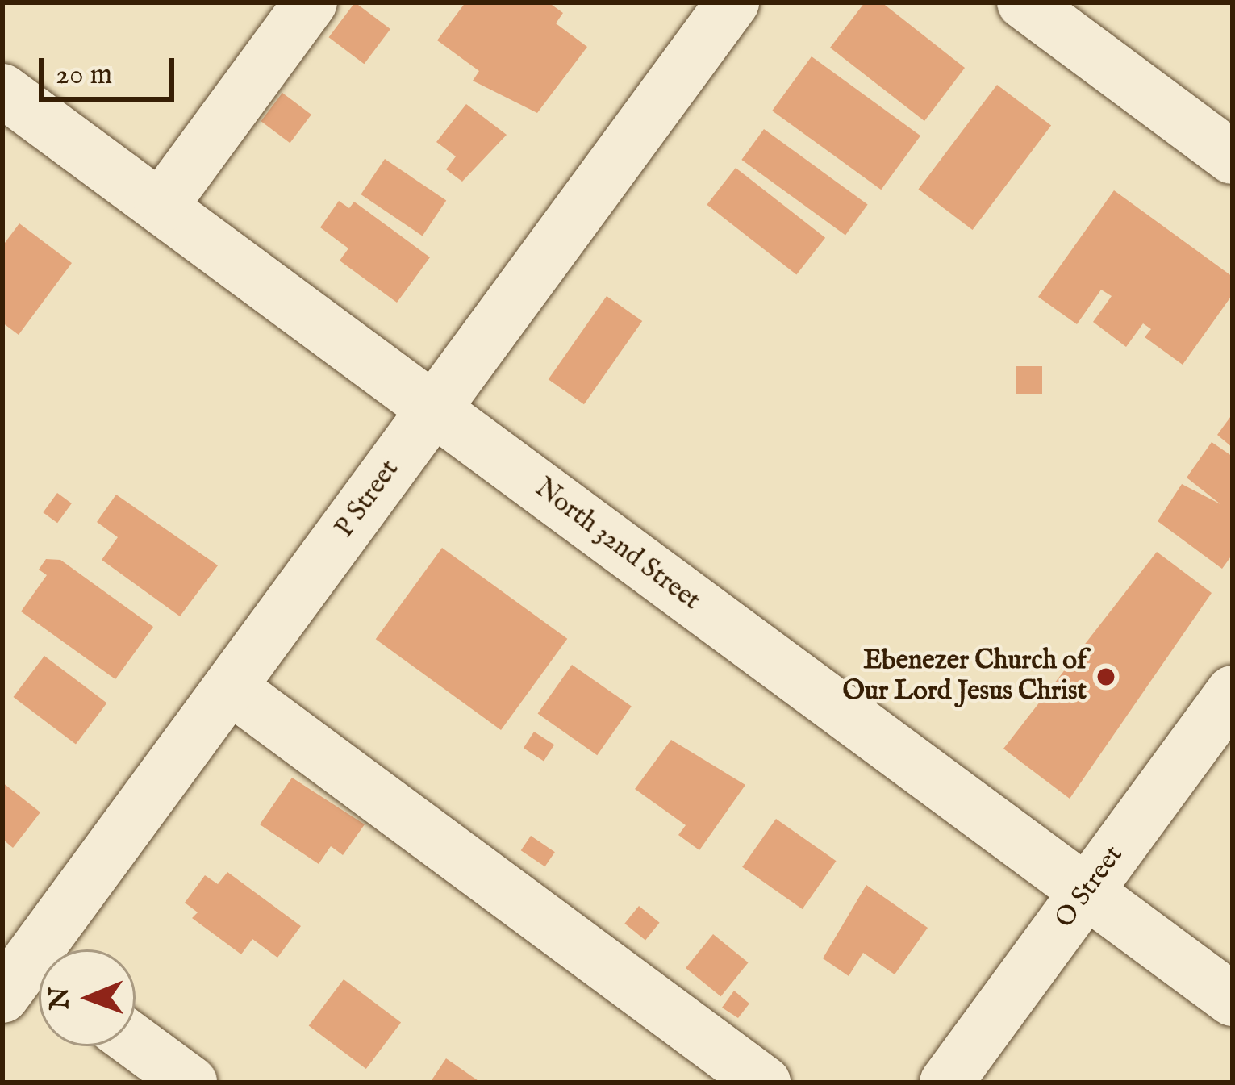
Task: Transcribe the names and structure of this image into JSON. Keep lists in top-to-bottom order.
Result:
{
  "streets": {
    "street": ["P Street", "North 32nd Street", "O Street"]
  },
  "crossings": [
    ["P Street", "North 32nd Street"],
    ["North 32nd Street", "O Street"]
  ],
  "places": ["Ebenezer Church of Our Lord Jesus Christ"],
  "scale_bar": "20 m",
  "north": "left"
}
